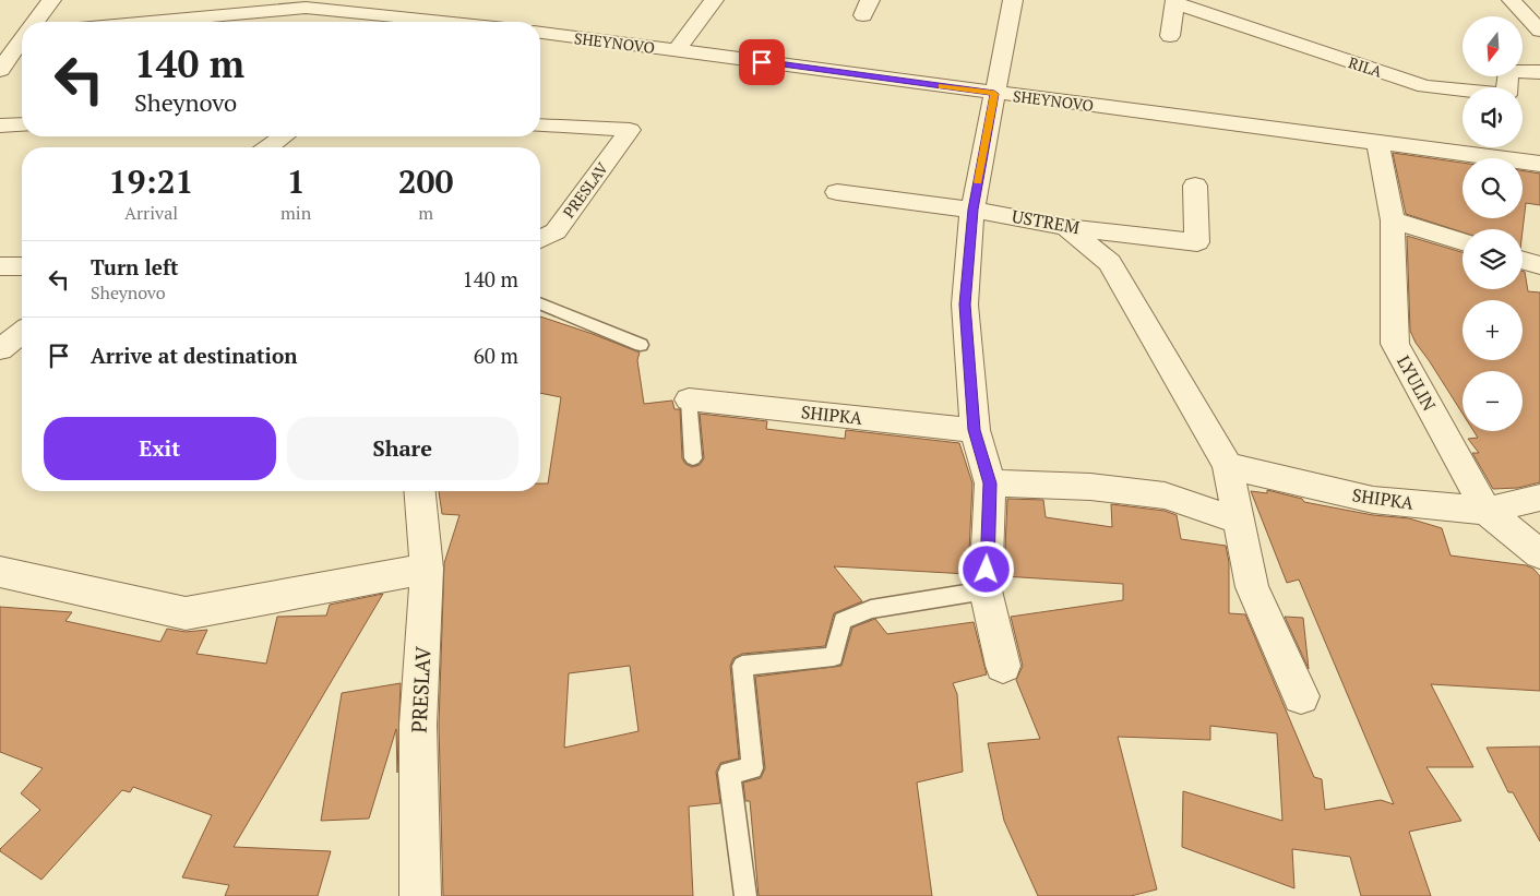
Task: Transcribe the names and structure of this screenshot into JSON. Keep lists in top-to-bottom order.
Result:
{
  "streets": {
    "street": [
      "SHEYNOVO",
      "RILA",
      "PRESLAV",
      "USTREM",
      "LYULIN",
      "SHIPKA"
    ]
  },
  "crossings": [
    ["SHEYNOVO", "LYULIN"],
    ["LYULIN", "SHIPKA"]
  ],
  "north": "bottom",
  "page": {
    "map_buttons": ["+", "−"],
    "turn": ["140 m", "Sheynovo"],
    "eta": [
      "19:21",
      "Arrival",
      "1",
      "min",
      "200",
      "m"
    ],
    "list": [
      {
        "name": "Turn left",
        "note": "Sheynovo",
        "value": "140 m"
      },
      {
        "name": "Arrive at destination",
        "value": "60 m"
      }
    ],
    "buttons": ["Exit", "Share"]
  }
}
